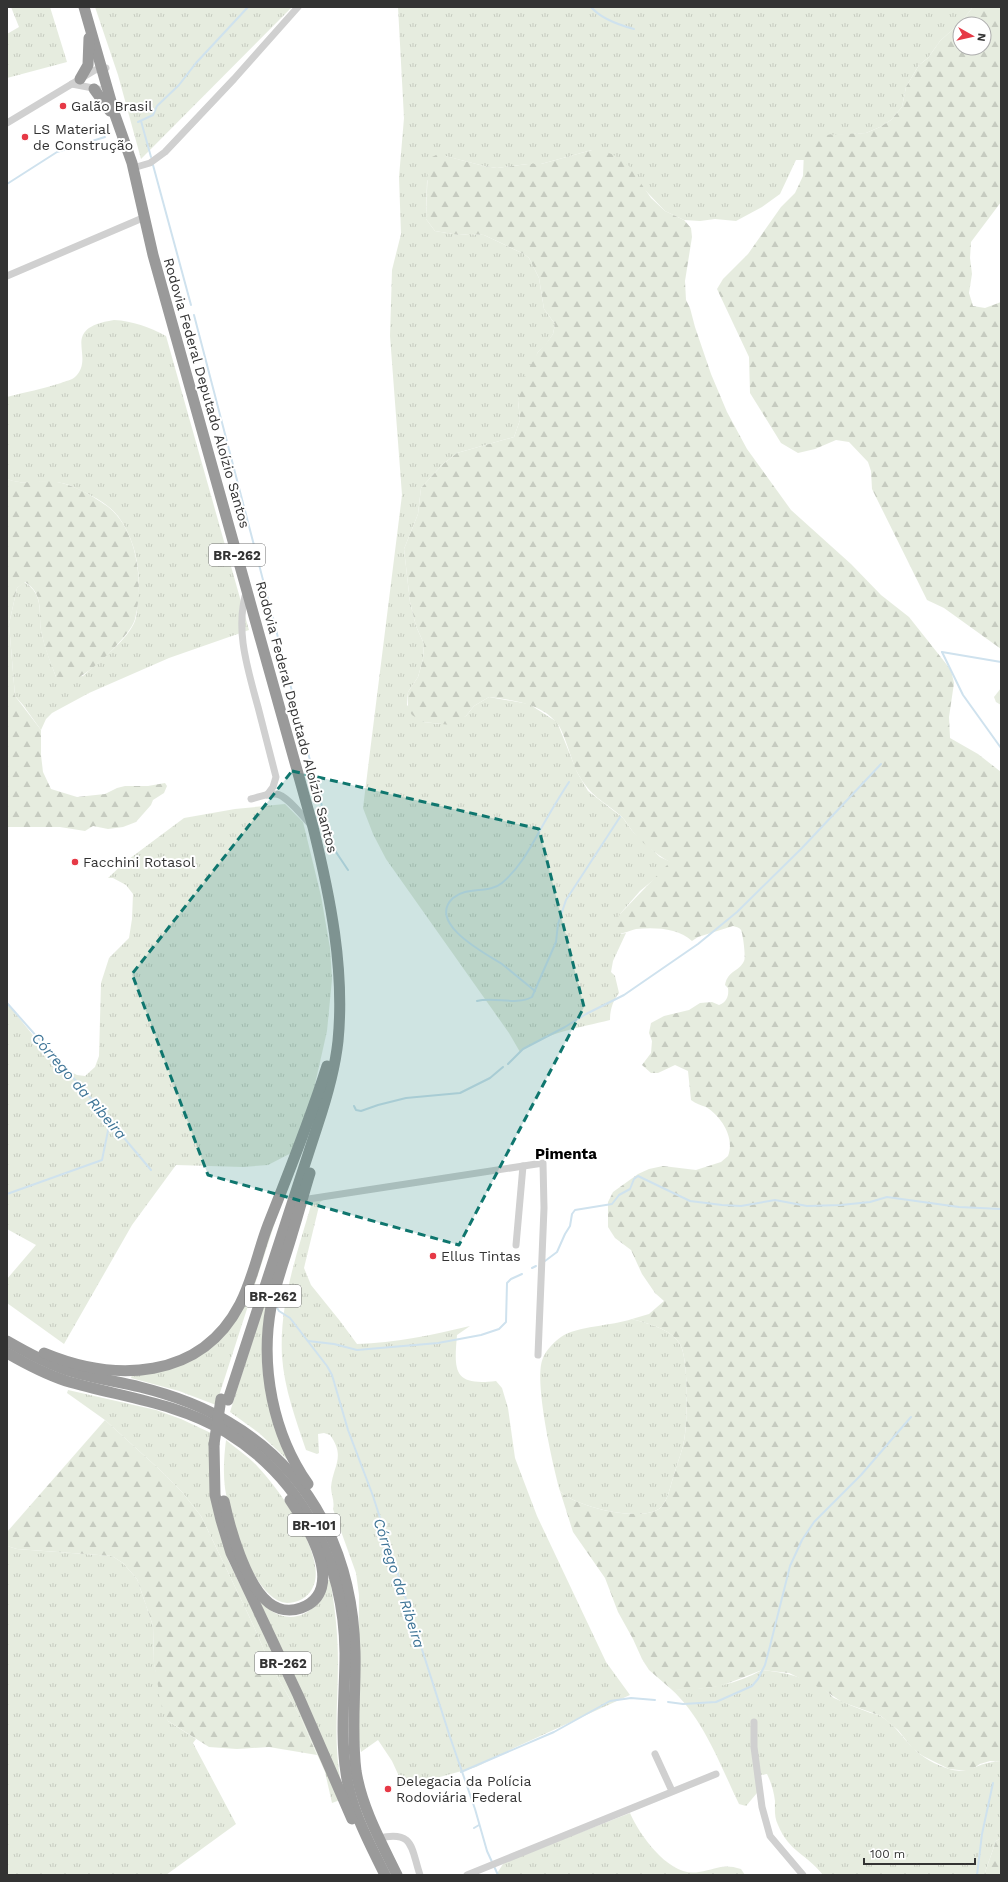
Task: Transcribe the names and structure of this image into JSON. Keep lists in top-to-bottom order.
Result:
{
  "streets": {
    "highway": ["Rodovia Federal Deputado Aloízio Santos", "BR-262", "BR-101"]
  },
  "crossings": [
    ["Rodovia Federal Deputado Aloízio Santos", "BR-262"],
    ["BR-262", "BR-101"]
  ],
  "districts": ["Pimenta"],
  "water": ["Córrego da Ribeira"],
  "places": [
    "Galão Brasil",
    "LS Material de Construção",
    "Facchini Rotasol",
    "Ellus Tintas",
    "Delegacia da Polícia Rodoviária Federal"
  ],
  "scale_bar": "100 m",
  "north": "right"
}
